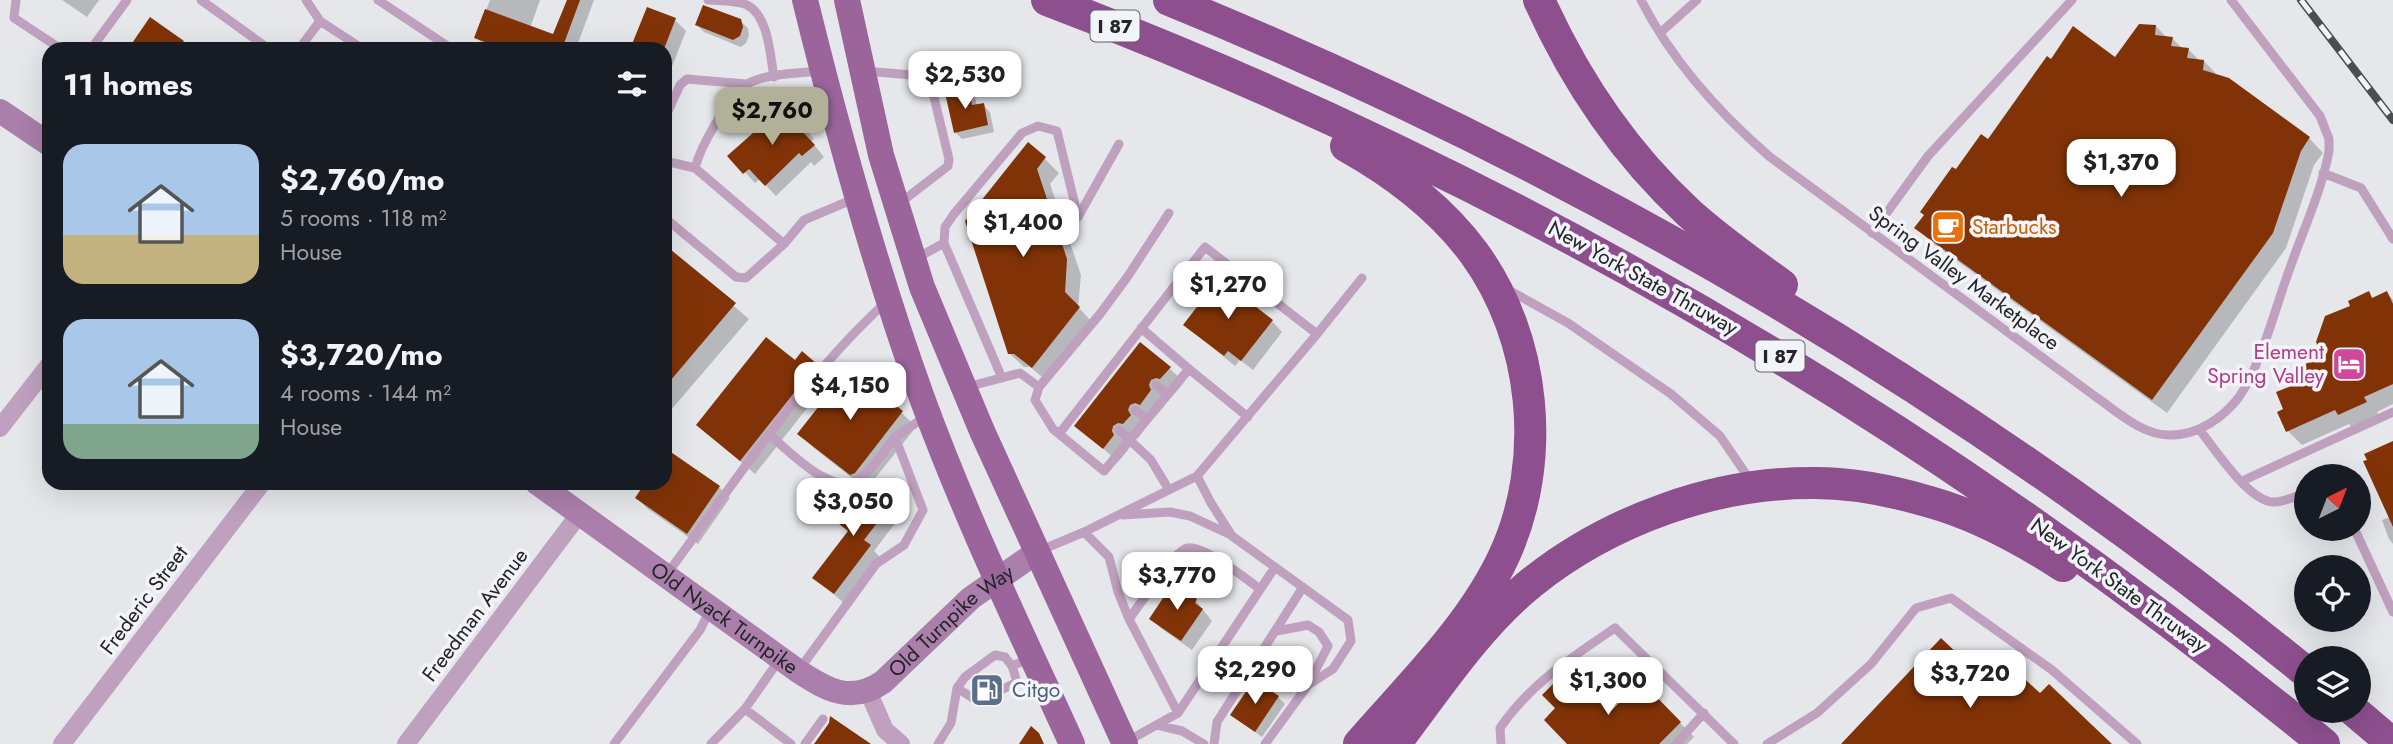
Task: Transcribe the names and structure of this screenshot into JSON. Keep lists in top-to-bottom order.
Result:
{
  "streets": {
    "highway": ["I 87", "New York State Thruway"],
    "street": [
      "Frederic Street",
      "Freedman Avenue",
      "Old Nyack Turnpike",
      "Old Turnpike Way"
    ],
    "lane": ["Spring Valley Marketplace"]
  },
  "crossings": [
    ["Freedman Avenue", "Old Nyack Turnpike"],
    ["Old Nyack Turnpike", "Old Turnpike Way"]
  ],
  "places": {
    "cafe": ["Starbucks"],
    "hotel": ["Element Spring Valley"],
    "fuel station": ["Citgo"]
  },
  "north": "top right",
  "page": {
    "heading": "11 homes",
    "price": [
      "$2,530",
      "$2,760",
      "$1,370",
      "$1,400",
      "$1,270",
      "$4,150",
      "$3,050",
      "$3,770",
      "$2,290",
      "$3,720",
      "$1,300"
    ],
    "list": [
      {
        "name": "$2,760/mo",
        "note": "5 rooms · 118 m² · House"
      },
      {
        "name": "$3,720/mo",
        "note": "4 rooms · 144 m² · House"
      }
    ]
  }
}
